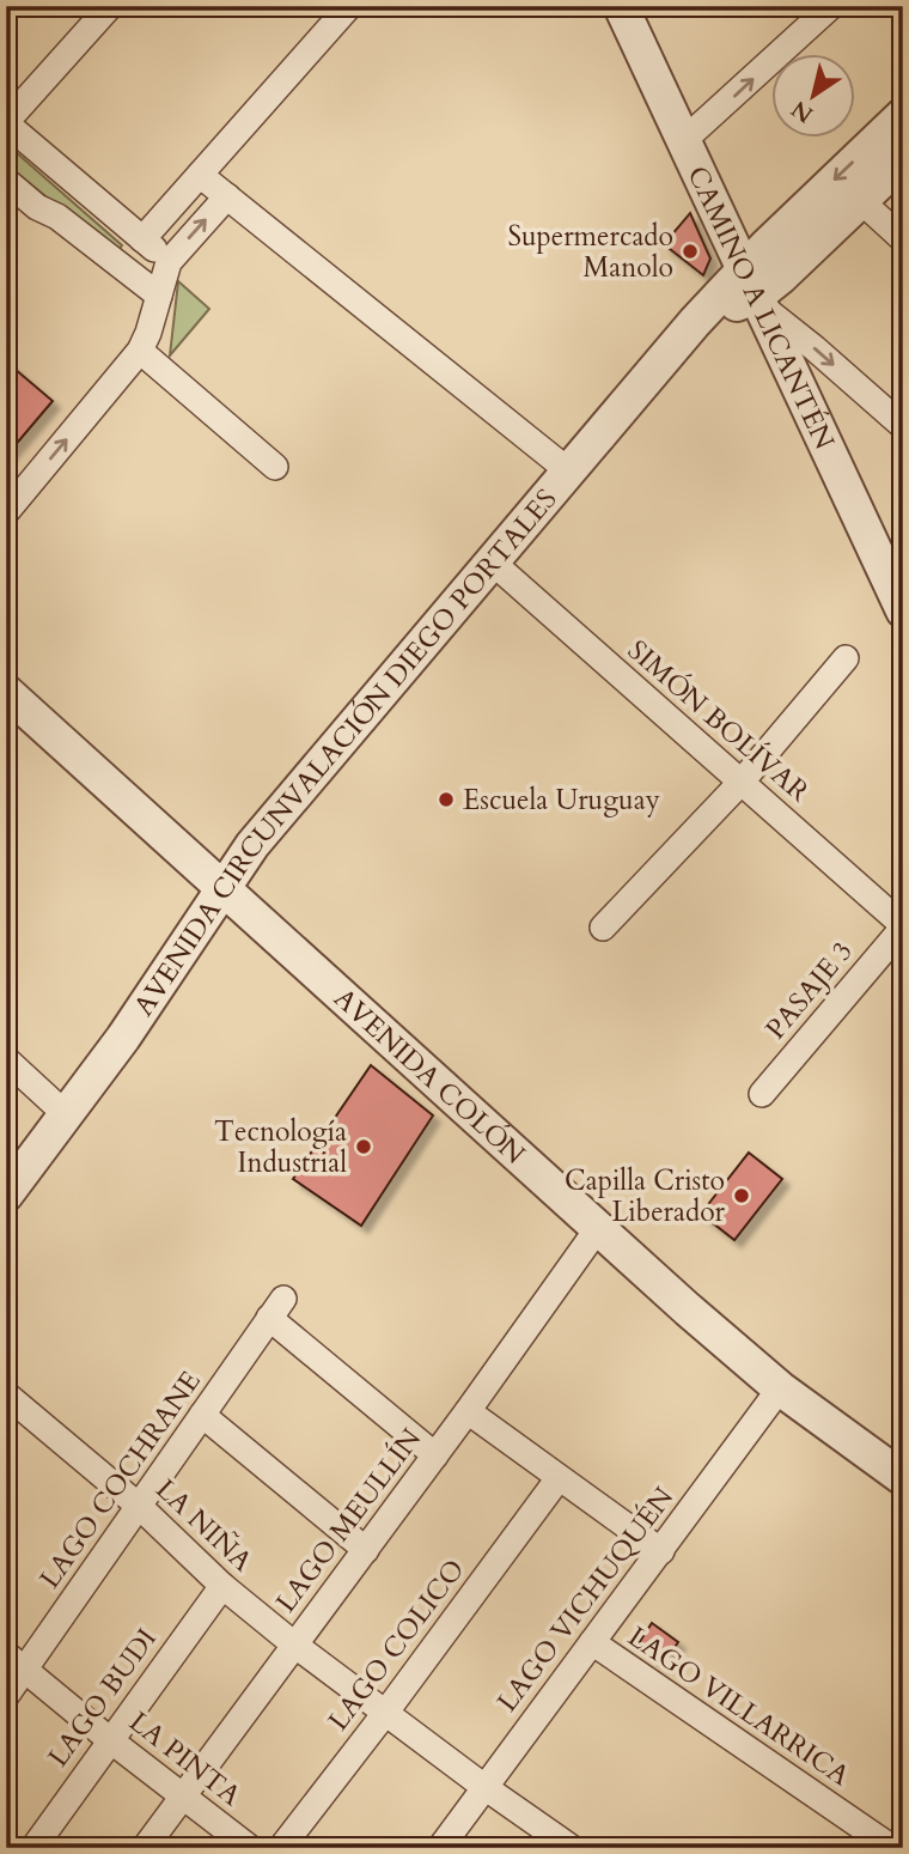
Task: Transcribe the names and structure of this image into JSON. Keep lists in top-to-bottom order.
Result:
{
  "streets": {
    "street": [
      "CAMINO A LICANTÉN",
      "SIMÓN BOLÍVAR",
      "AVENIDA CIRCUNVALACIÓN DIEGO PORTALES",
      "PASAJE 3",
      "AVENIDA COLÓN",
      "LAGO COCHRANE",
      "LAGO MEULLÍN",
      "LA NIÑA",
      "LAGO VICHUQUÉN",
      "LAGO COLICO",
      "LAGO BUDI",
      "LAGO VILLARRICA",
      "LA PINTA"
    ]
  },
  "crossings": [
    ["CAMINO A LICANTÉN", "AVENIDA CIRCUNVALACIÓN DIEGO PORTALES"],
    ["SIMÓN BOLÍVAR", "AVENIDA CIRCUNVALACIÓN DIEGO PORTALES"],
    ["SIMÓN BOLÍVAR", "PASAJE 3"],
    ["AVENIDA CIRCUNVALACIÓN DIEGO PORTALES", "AVENIDA COLÓN"],
    ["AVENIDA COLÓN", "LAGO MEULLÍN"],
    ["AVENIDA COLÓN", "LAGO VICHUQUÉN"],
    ["LAGO COCHRANE", "LAGO MEULLÍN"],
    ["LAGO COCHRANE", "LA NIÑA"],
    ["LAGO COCHRANE", "LA PINTA"],
    ["LAGO MEULLÍN", "LA NIÑA"],
    ["LAGO MEULLÍN", "LA PINTA"],
    ["LA NIÑA", "LAGO VICHUQUÉN"],
    ["LA NIÑA", "LAGO COLICO"],
    ["LA NIÑA", "LAGO BUDI"],
    ["LAGO VICHUQUÉN", "LAGO VILLARRICA"],
    ["LAGO BUDI", "LA PINTA"]
  ],
  "places": [
    "Supermercado Manolo",
    "Escuela Uruguay",
    "Tecnología Industrial",
    "Capilla Cristo Liberador"
  ],
  "north": "bottom left"
}
